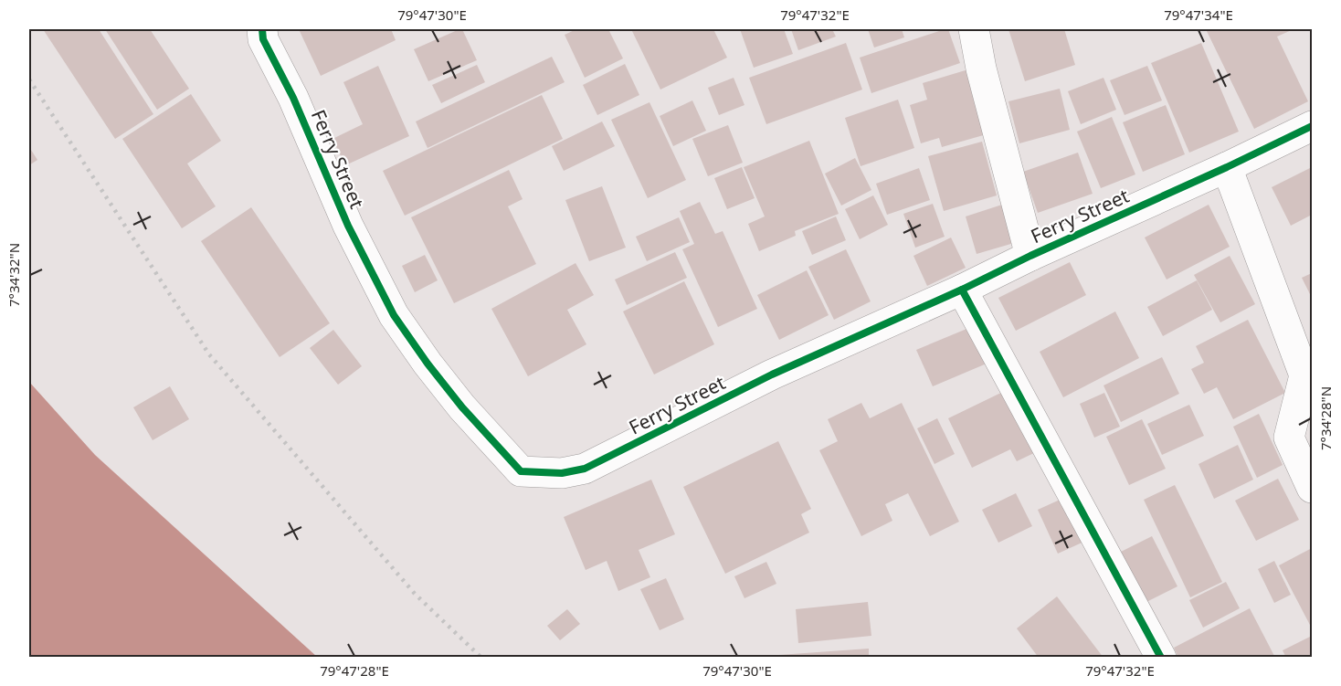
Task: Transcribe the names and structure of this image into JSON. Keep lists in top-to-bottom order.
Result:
{
  "streets": {
    "street": ["Ferry Street"]
  },
  "coordinates": [
    "79°47'30\"E",
    "79°47'32\"E",
    "79°47'34\"E",
    "7°34'32\"N",
    "7°34'28\"N",
    "79°47'28\"E"
  ]
}
